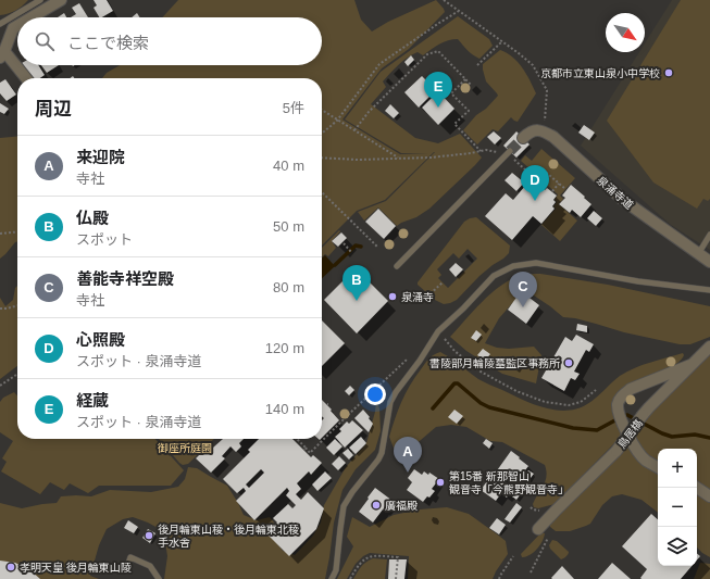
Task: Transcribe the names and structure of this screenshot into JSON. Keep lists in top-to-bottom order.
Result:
{
  "streets": {
    "street": ["泉涌寺道", "鳥居𣘺"]
  },
  "parks": ["御座所庭園"],
  "places": [
    "京都市立東山泉小中学校",
    "泉涌寺",
    "書陵部月輪陵墓監区事務所",
    "第15番 新那智山 観音寺「今熊野観音寺」",
    "廣福殿",
    "後月輪東山稜・後月輪東北稜 手水舎",
    "孝明天皇 後月輪東山陵"
  ],
  "north": "bottom right",
  "page": {
    "search": "ここで検索",
    "pins": [
      "E",
      "D",
      "B",
      "C",
      "A"
    ],
    "heading": ["周辺", "5件"],
    "list": [
      {
        "mark": "A",
        "name": "来迎院",
        "note": "寺社",
        "value": "40 m"
      },
      {
        "mark": "B",
        "name": "仏殿",
        "note": "スポット",
        "value": "50 m"
      },
      {
        "mark": "C",
        "name": "善能寺祥空殿",
        "note": "寺社",
        "value": "80 m"
      },
      {
        "mark": "D",
        "name": "心照殿",
        "note": "スポット · 泉涌寺道",
        "value": "120 m"
      },
      {
        "mark": "E",
        "name": "経蔵",
        "note": "スポット · 泉涌寺道",
        "value": "140 m"
      }
    ],
    "map_buttons": ["+", "−"]
  }
}
